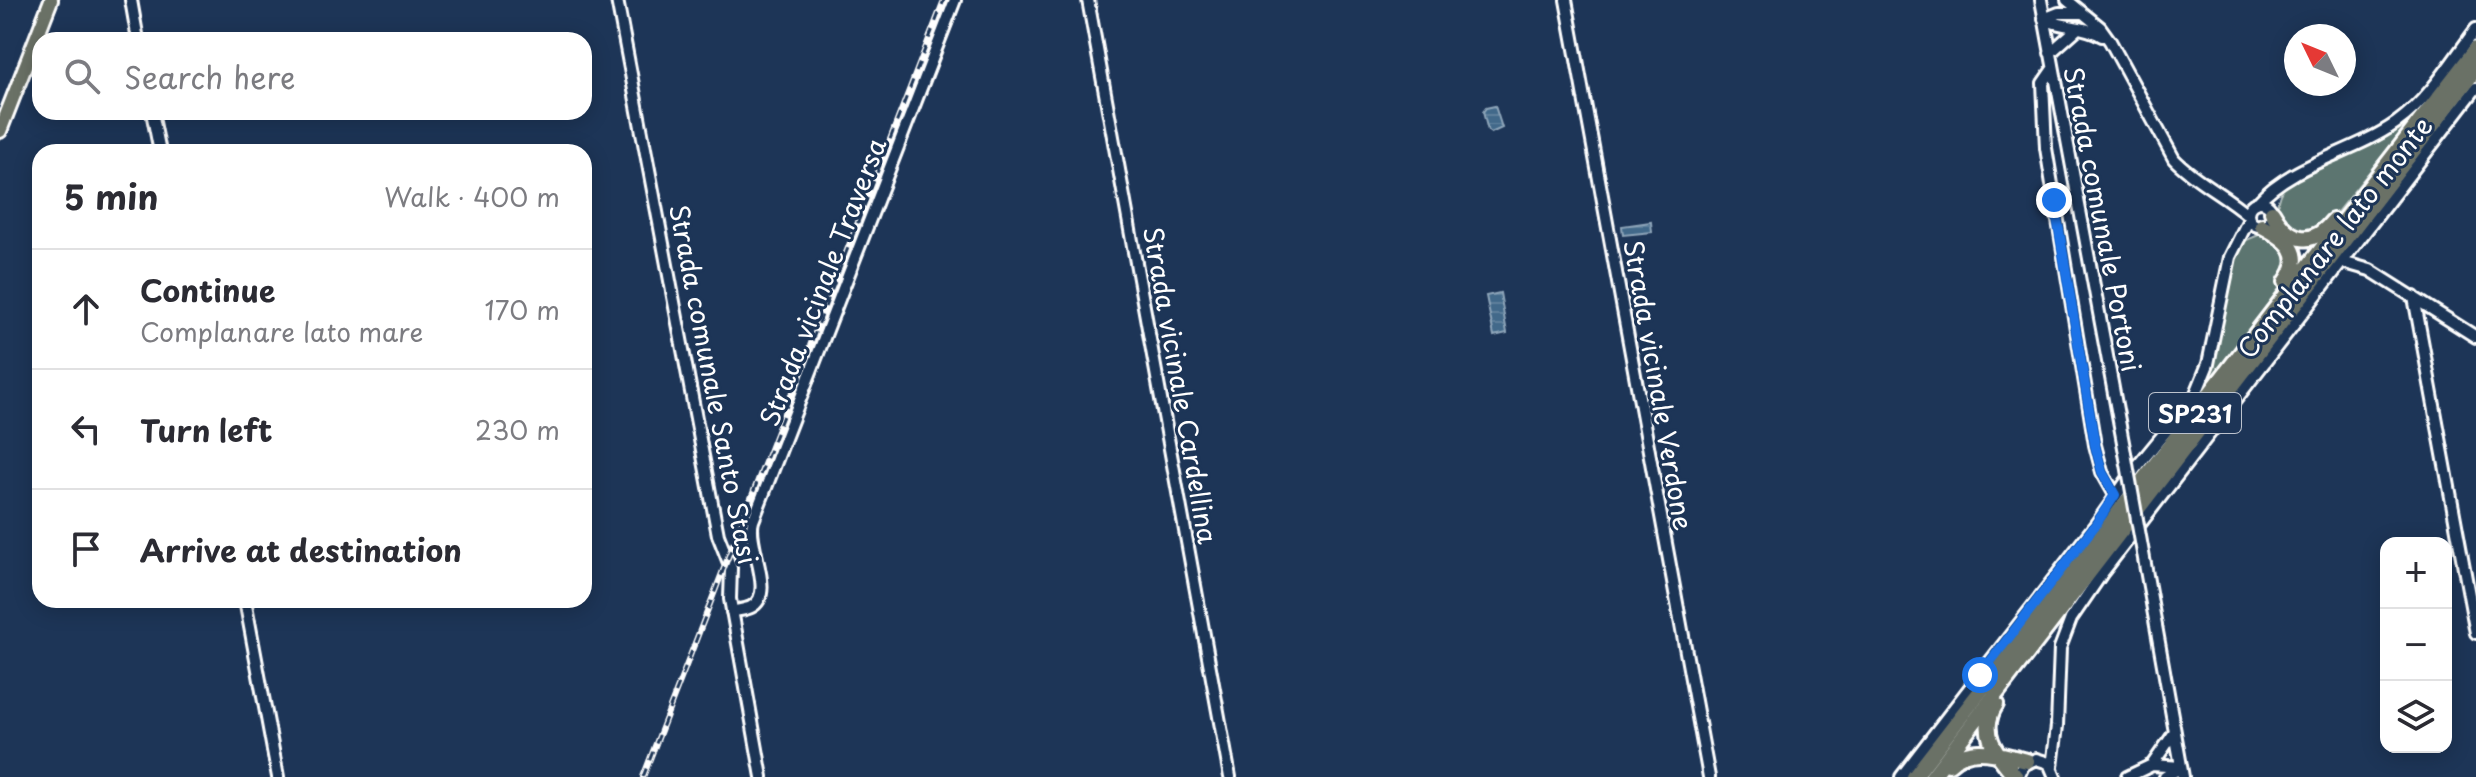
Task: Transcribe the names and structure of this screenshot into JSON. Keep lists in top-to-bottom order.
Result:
{
  "streets": {
    "highway": ["SP231"],
    "street": [
      "Strada comunale Portoni",
      "Complanare lato monte",
      "Strada vicinale Traversa",
      "Strada comunale Santo Stasi",
      "Strada vicinale Cardellina",
      "Strada vicinale Verdone"
    ]
  },
  "crossings": [
    ["Strada vicinale Traversa", "Strada comunale Santo Stasi"]
  ],
  "north": "top left",
  "page": {
    "search": "Search here",
    "heading": ["5 min", "Walk · 400 m"],
    "list": [
      ["Continue", "Complanare lato mare", "170 m"],
      ["Turn left", "230 m"],
      "Arrive at destination"
    ],
    "map_buttons": ["+", "−"]
  }
}
